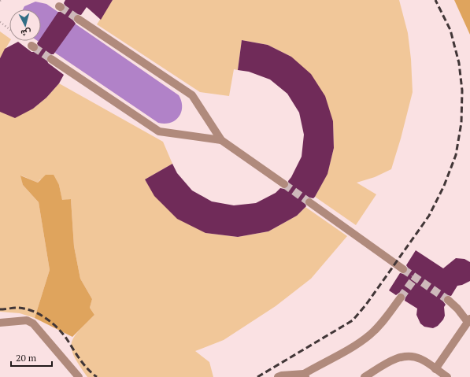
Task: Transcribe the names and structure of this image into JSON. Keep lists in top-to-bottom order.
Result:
{
  "scale_bar": "20 m",
  "north": "bottom"
}
